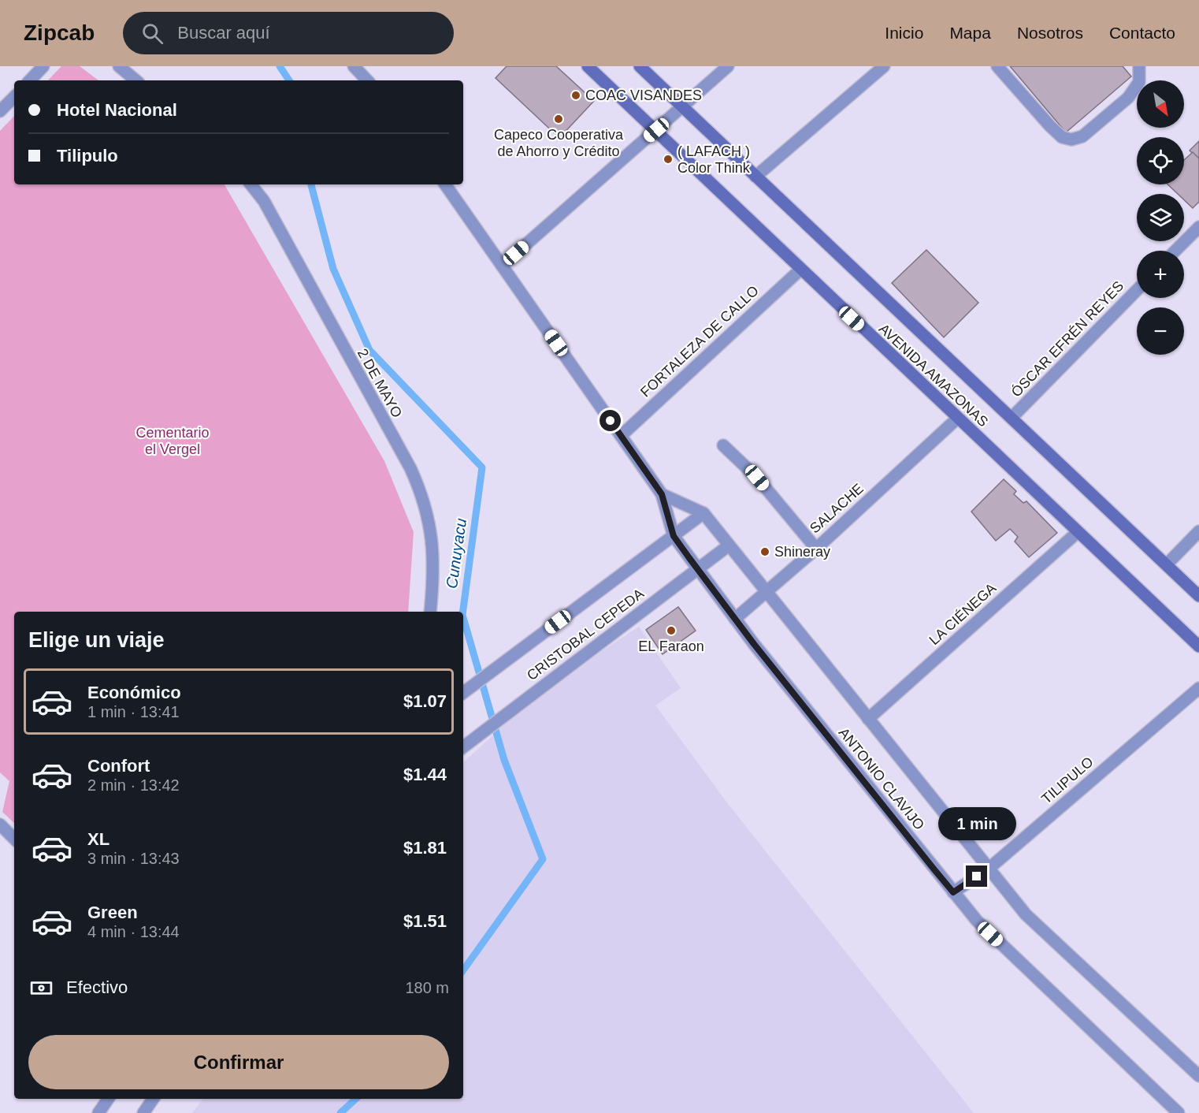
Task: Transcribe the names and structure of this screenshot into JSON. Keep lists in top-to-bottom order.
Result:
{
  "streets": {
    "main road": ["AVENIDA AMAZONAS"],
    "street": [
      "ÓSCAR EFRÉN REYES",
      "FORTALEZA DE CALLO",
      "2 DE MAYO",
      "SALACHE",
      "LA CIÉNEGA",
      "CRISTOBAL CEPEDA",
      "ANTONIO CLAVIJO",
      "TILIPULO"
    ]
  },
  "crossings": [
    ["ÓSCAR EFRÉN REYES", "AVENIDA AMAZONAS"],
    ["FORTALEZA DE CALLO", "AVENIDA AMAZONAS"],
    ["FORTALEZA DE CALLO", "ANTONIO CLAVIJO"],
    ["AVENIDA AMAZONAS", "SALACHE"],
    ["AVENIDA AMAZONAS", "LA CIÉNEGA"],
    ["SALACHE", "ANTONIO CLAVIJO"],
    ["LA CIÉNEGA", "ANTONIO CLAVIJO"],
    ["CRISTOBAL CEPEDA", "ANTONIO CLAVIJO"],
    ["ANTONIO CLAVIJO", "TILIPULO"]
  ],
  "water": ["Cunuyacu"],
  "parks": ["Cementario el Vergel"],
  "places": [
    "COAC VISANDES",
    "Capeco Cooperativa de Ahorro y Crédito",
    "( LAFACH ) Color Think",
    "Shineray",
    "EL Faraon"
  ],
  "north": "bottom right",
  "page": {
    "header": "Zipcab",
    "search": "Buscar aquí",
    "nav": [
      "Inicio",
      "Mapa",
      "Nosotros",
      "Contacto"
    ],
    "map_buttons": ["+", "−"],
    "banner": ["Hotel Nacional", "Tilipulo"],
    "heading": "Elige un viaje",
    "list": [
      {
        "name": "Económico",
        "note": "1 min · 13:41",
        "value": "$1.07"
      },
      {
        "name": "Confort",
        "note": "2 min · 13:42",
        "value": "$1.44"
      },
      {
        "name": "XL",
        "note": "3 min · 13:43",
        "value": "$1.81"
      },
      {
        "name": "Green",
        "note": "4 min · 13:44",
        "value": "$1.51"
      }
    ],
    "bubble": "1 min",
    "pay": ["Efectivo", "180 m"],
    "buttons": "Confirmar"
  }
}
